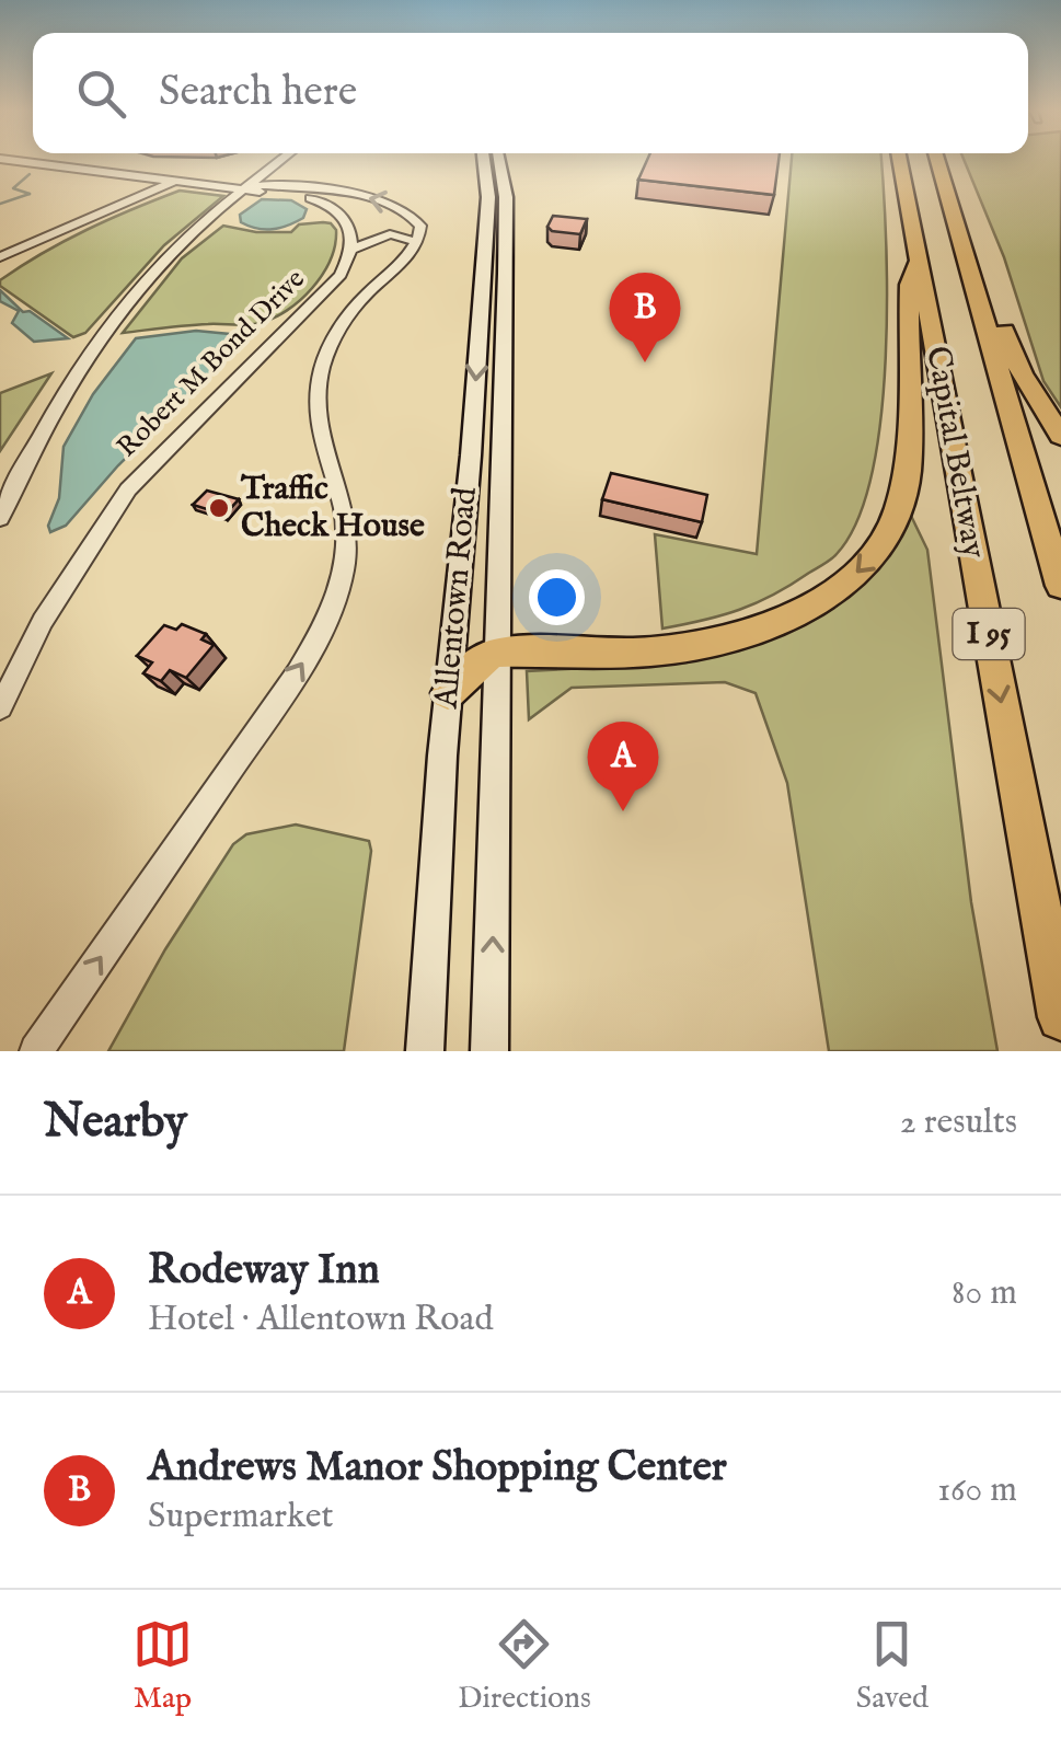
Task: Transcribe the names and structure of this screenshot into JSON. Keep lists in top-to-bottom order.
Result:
{
  "streets": {
    "highway": ["Capital Beltway", "I 95"],
    "main road": ["Allentown Road"],
    "street": ["Robert M Bond Drive"]
  },
  "places": ["Traffic Check House"],
  "page": {
    "search": "Search here",
    "pins": ["B", "A"],
    "heading": ["Nearby", "2 results"],
    "list": [
      {
        "mark": "A",
        "name": "Rodeway Inn",
        "note": "Hotel · Allentown Road",
        "value": "80 m"
      },
      {
        "mark": "B",
        "name": "Andrews Manor Shopping Center",
        "note": "Supermarket",
        "value": "160 m"
      }
    ],
    "nav": ["Map", "Directions", "Saved"]
  }
}
